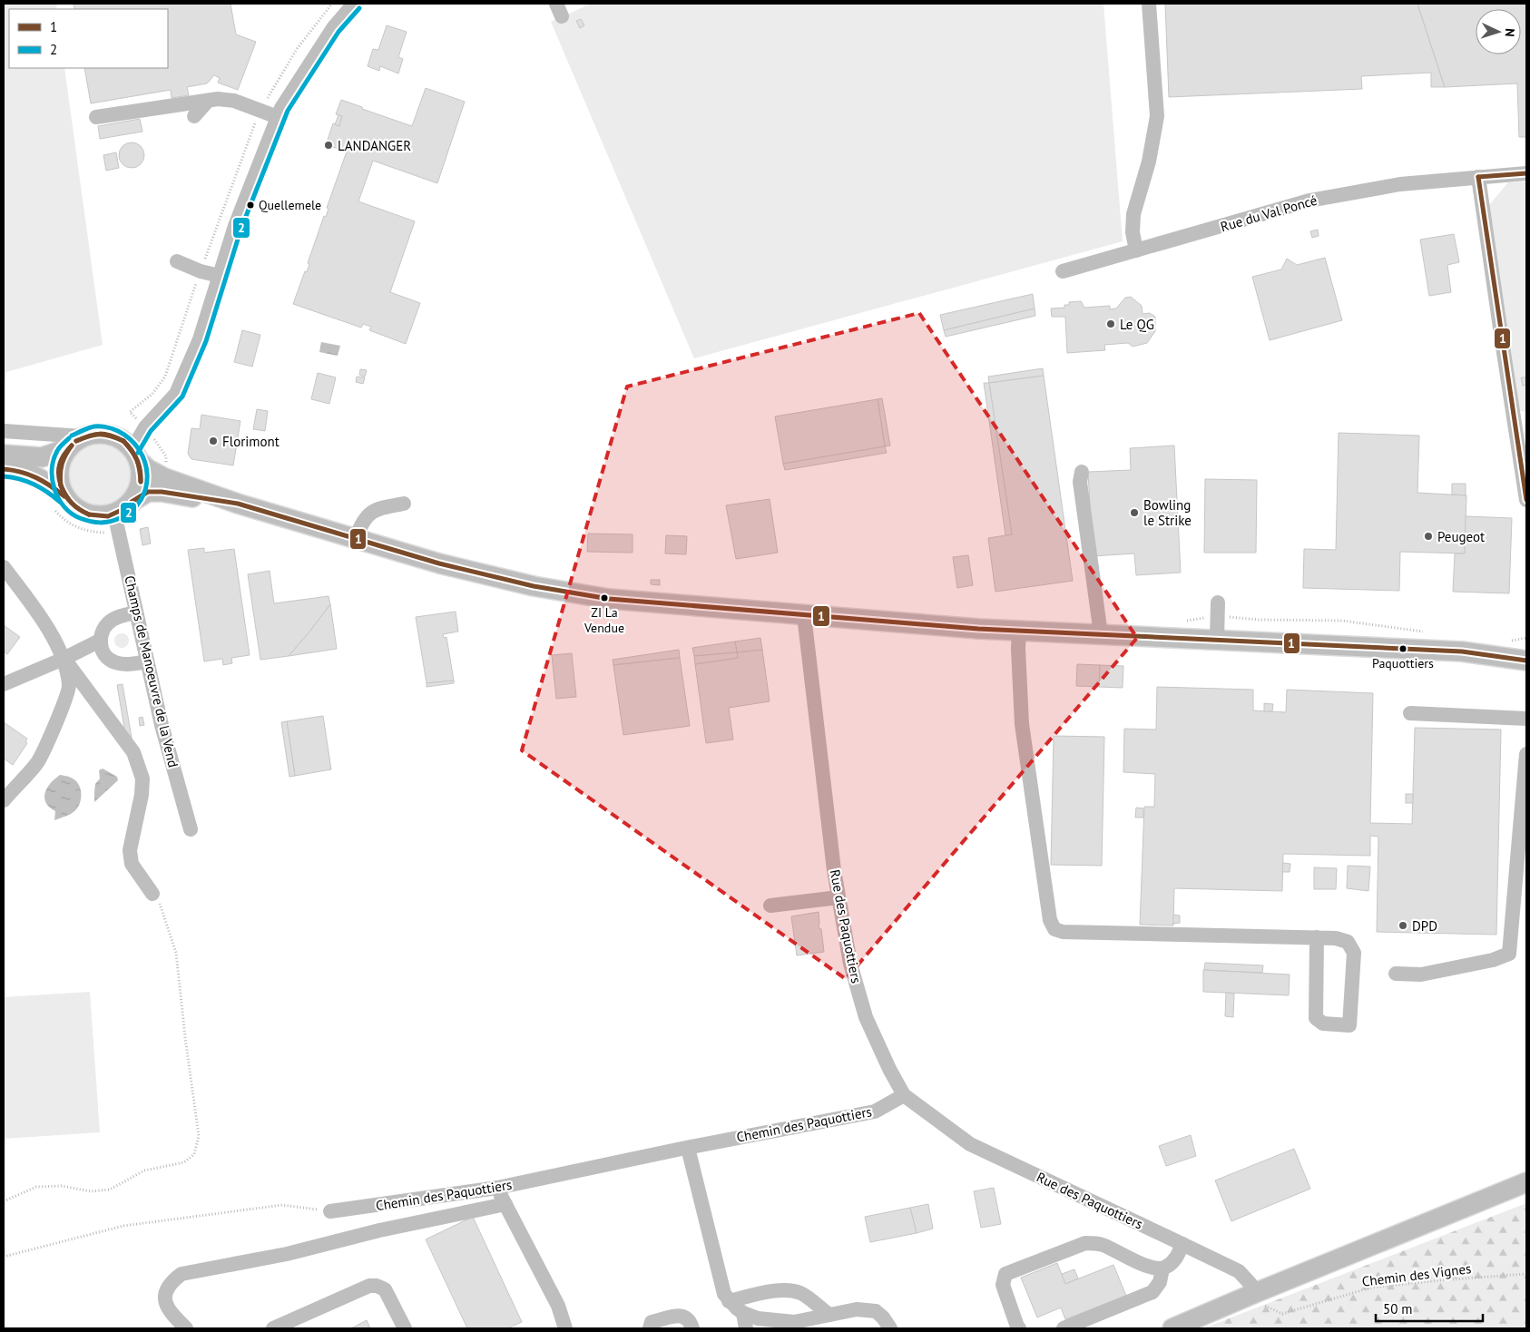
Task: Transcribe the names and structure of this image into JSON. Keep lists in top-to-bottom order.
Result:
{
  "streets": {
    "street": [
      "Rue du Val Poncé",
      "Champs de Manoeuvre de la Vend",
      "Rue des Paquottiers",
      "Chemin des Paquottiers"
    ],
    "path": ["Chemin des Vignes"]
  },
  "crossings": [
    ["Rue des Paquottiers", "Chemin des Paquottiers"],
    ["Rue des Paquottiers", "Chemin des Vignes"]
  ],
  "places": [
    "LANDANGER",
    "Quellemele",
    "Le QG",
    "Florimont",
    "Bowling le Strike",
    "Peugeot",
    "ZI La Vendue",
    "Paquottiers",
    "DPD"
  ],
  "lines": ["transit line 2", "transit line 1"],
  "legend": ["1", "2"],
  "scale_bar": "50 m",
  "north": "right"
}
